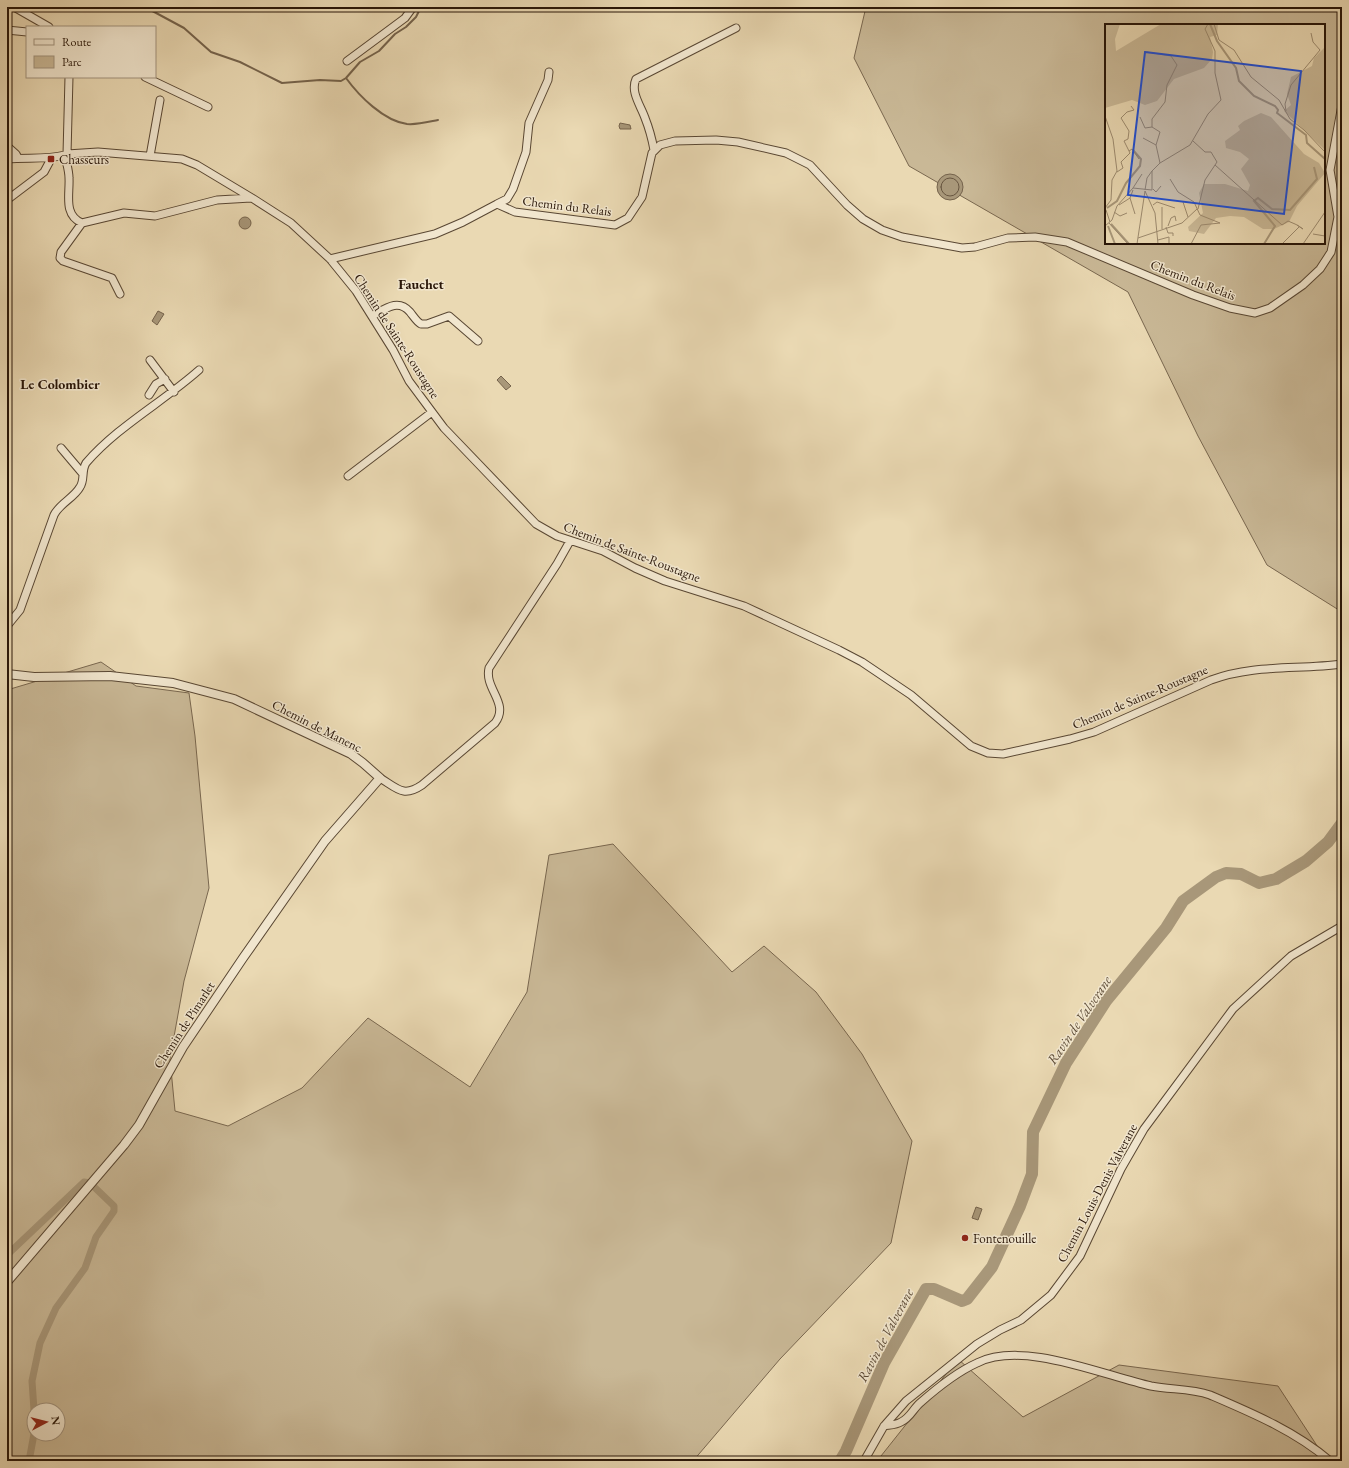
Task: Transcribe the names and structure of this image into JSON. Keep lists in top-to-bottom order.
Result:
{
  "streets": {
    "street": [
      "Chemin du Relais",
      "Chemin de Sainte-Roustagne",
      "Chemin de Manenc",
      "Chemin de Pimarlet",
      "Chemin Louis-Denis Valverane"
    ]
  },
  "crossings": [
    ["Chemin de Sainte-Roustagne", "Chemin de Manenc"],
    ["Chemin de Manenc", "Chemin de Pimarlet"]
  ],
  "districts": ["Fauchet", "Le Colombier"],
  "water": ["Ravin de Valverane"],
  "places": {
    "transit": ["Chasseurs"],
    "other": ["Fontenouille"]
  },
  "legend": ["Route", "Parc"],
  "north": "right"
}
